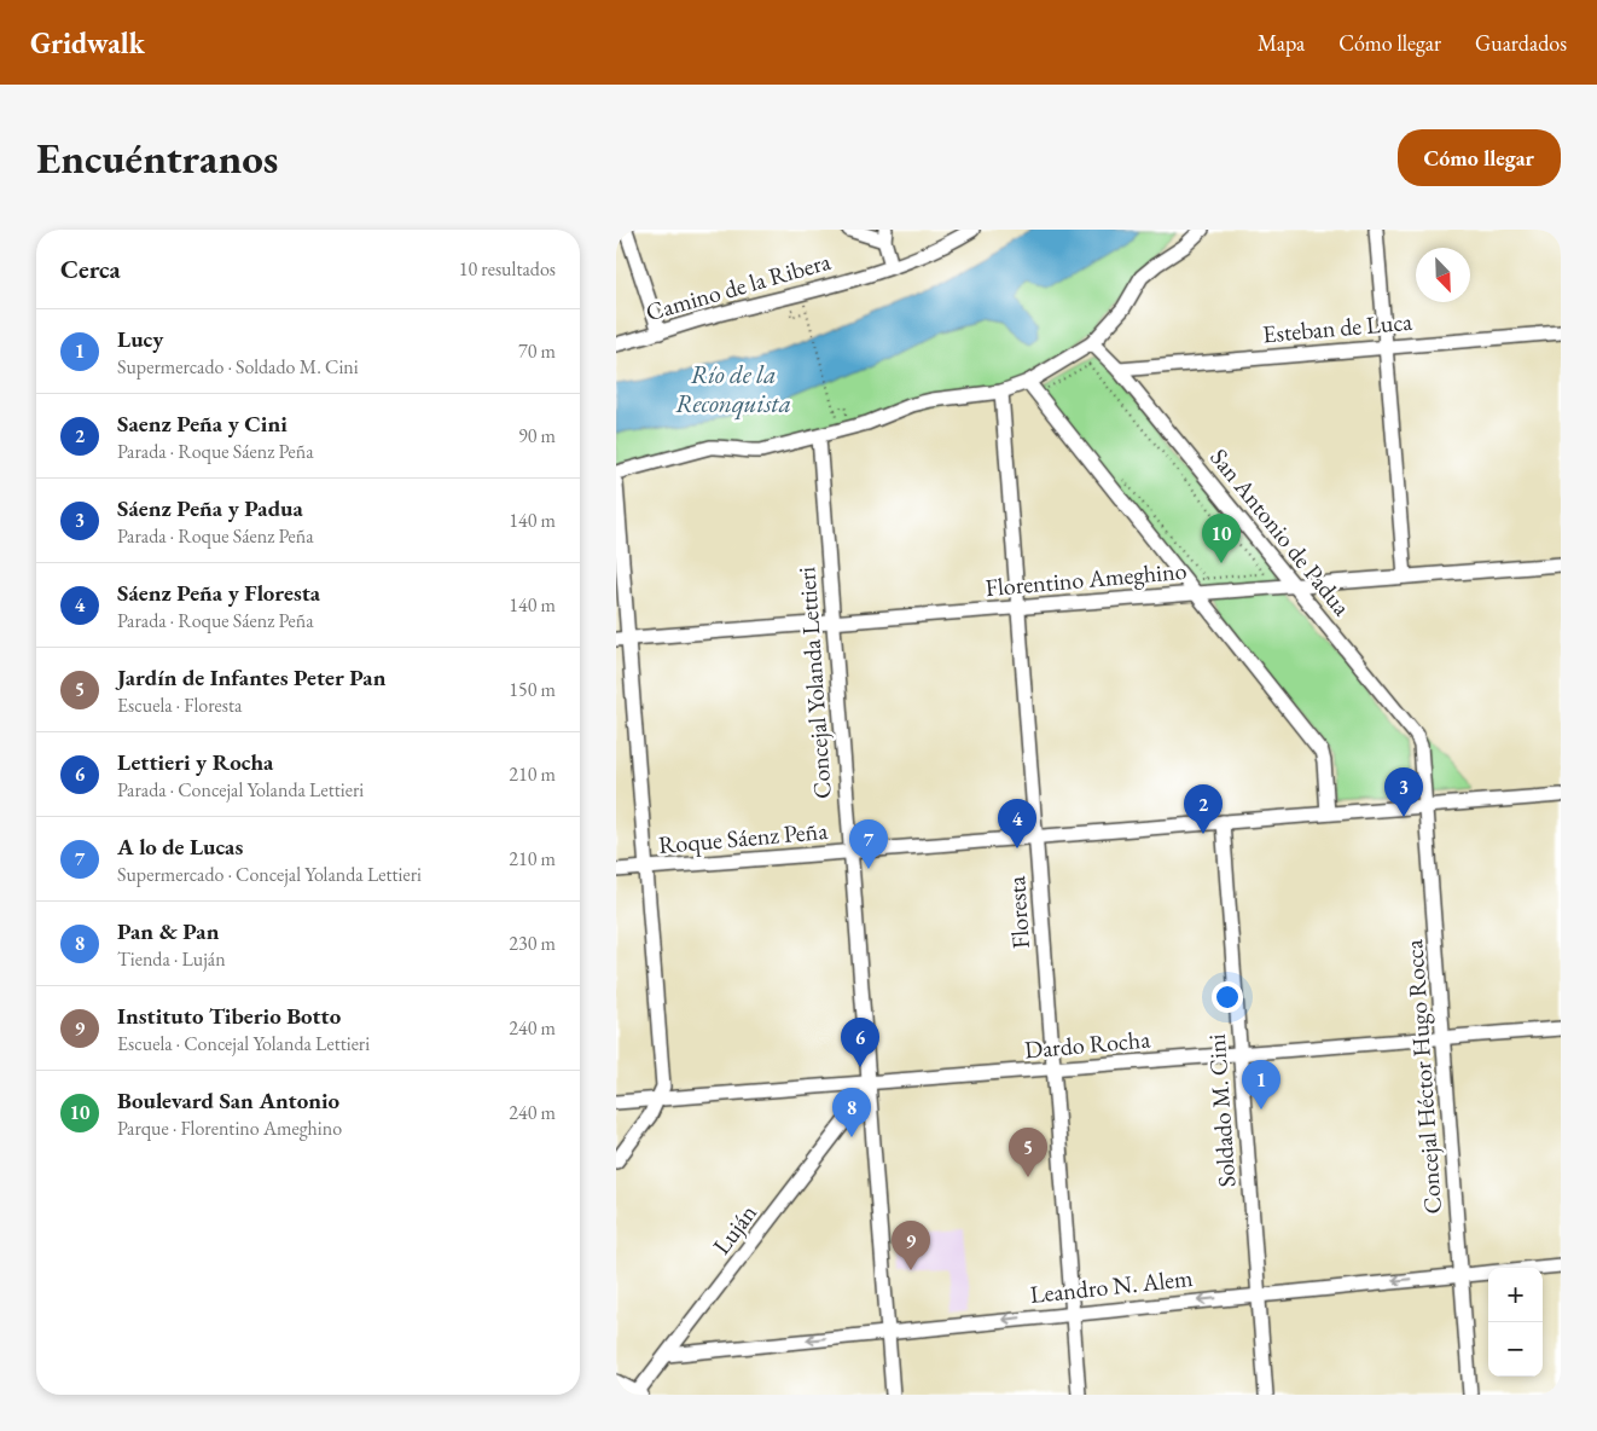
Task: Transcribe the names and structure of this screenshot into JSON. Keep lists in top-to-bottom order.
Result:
{
  "streets": {
    "street": [
      "Camino de la Ribera",
      "Esteban de Luca",
      "San Antonio de Padua",
      "Florentino Ameghino",
      "Concejal Yolanda Lettieri",
      "Roque Sáenz Peña",
      "Floresta",
      "Dardo Rocha",
      "Concejal Héctor Hugo Rocca",
      "Soldado M. Cini",
      "Luján",
      "Leandro N. Alem"
    ]
  },
  "crossings": [
    ["Esteban de Luca", "San Antonio de Padua"],
    ["San Antonio de Padua", "Florentino Ameghino"],
    ["San Antonio de Padua", "Concejal Héctor Hugo Rocca"],
    ["Florentino Ameghino", "Concejal Yolanda Lettieri"],
    ["Florentino Ameghino", "Floresta"],
    ["Concejal Yolanda Lettieri", "Roque Sáenz Peña"],
    ["Concejal Yolanda Lettieri", "Dardo Rocha"],
    ["Concejal Yolanda Lettieri", "Luján"],
    ["Concejal Yolanda Lettieri", "Leandro N. Alem"],
    ["Roque Sáenz Peña", "Floresta"],
    ["Roque Sáenz Peña", "Concejal Héctor Hugo Rocca"],
    ["Roque Sáenz Peña", "Soldado M. Cini"],
    ["Floresta", "Dardo Rocha"],
    ["Floresta", "Leandro N. Alem"],
    ["Dardo Rocha", "Concejal Héctor Hugo Rocca"],
    ["Dardo Rocha", "Soldado M. Cini"],
    ["Dardo Rocha", "Luján"],
    ["Concejal Héctor Hugo Rocca", "Leandro N. Alem"],
    ["Soldado M. Cini", "Leandro N. Alem"],
    ["Luján", "Leandro N. Alem"]
  ],
  "one_way": ["Leandro N. Alem"],
  "water": ["Río de la Reconquista"],
  "north": "bottom right",
  "page": {
    "header": "Gridwalk",
    "nav": ["Mapa", "Cómo llegar", "Guardados"],
    "buttons": "Cómo llegar",
    "title": "Encuéntranos",
    "heading": ["Cerca", "10 resultados"],
    "list": [
      {
        "mark": "1",
        "name": "Lucy",
        "note": "Supermercado · Soldado M. Cini",
        "value": "70 m"
      },
      {
        "mark": "2",
        "name": "Saenz Peña y Cini",
        "note": "Parada · Roque Sáenz Peña",
        "value": "90 m"
      },
      {
        "mark": "3",
        "name": "Sáenz Peña y Padua",
        "note": "Parada · Roque Sáenz Peña",
        "value": "140 m"
      },
      {
        "mark": "4",
        "name": "Sáenz Peña y Floresta",
        "note": "Parada · Roque Sáenz Peña",
        "value": "140 m"
      },
      {
        "mark": "5",
        "name": "Jardín de Infantes Peter Pan",
        "note": "Escuela · Floresta",
        "value": "150 m"
      },
      {
        "mark": "6",
        "name": "Lettieri y Rocha",
        "note": "Parada · Concejal Yolanda Lettieri",
        "value": "210 m"
      },
      {
        "mark": "7",
        "name": "A lo de Lucas",
        "note": "Supermercado · Concejal Yolanda Lettieri",
        "value": "210 m"
      },
      {
        "mark": "8",
        "name": "Pan & Pan",
        "note": "Tienda · Luján",
        "value": "230 m"
      },
      {
        "mark": "9",
        "name": "Instituto Tiberio Botto",
        "note": "Escuela · Concejal Yolanda Lettieri",
        "value": "240 m"
      },
      {
        "mark": "10",
        "name": "Boulevard San Antonio",
        "note": "Parque · Florentino Ameghino",
        "value": "240 m"
      }
    ],
    "pins": [
      "10",
      "3",
      "2",
      "4",
      "7",
      "6",
      "1",
      "8",
      "5",
      "9"
    ],
    "map_buttons": ["+", "−"]
  }
}
